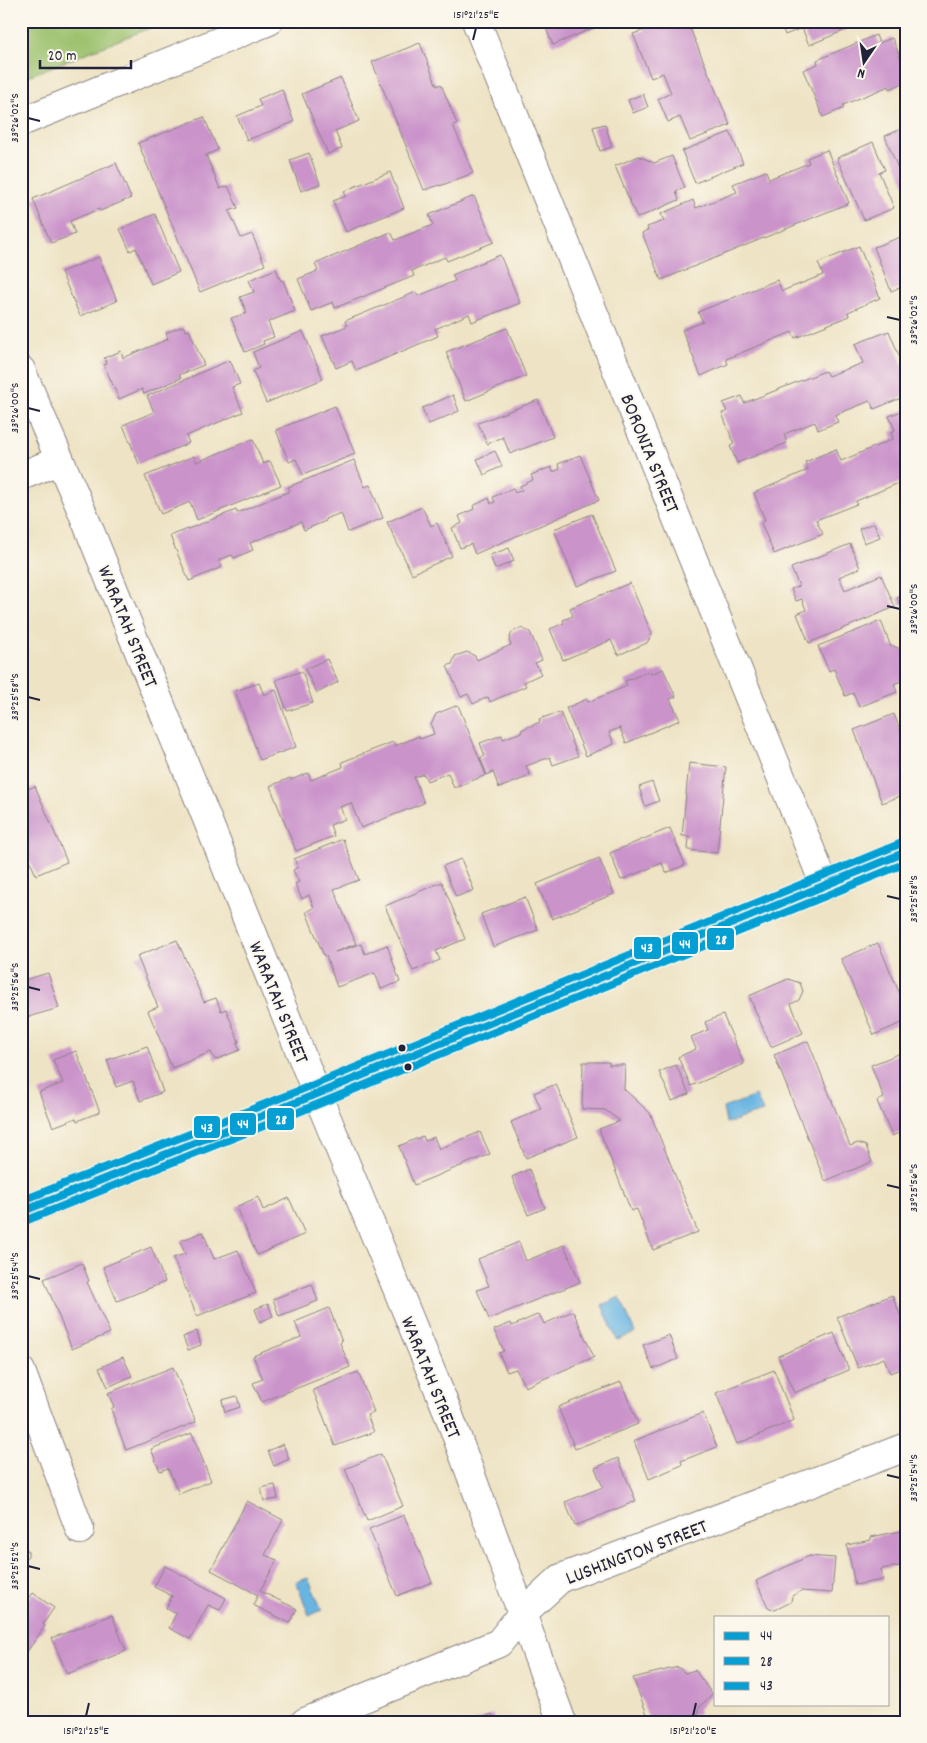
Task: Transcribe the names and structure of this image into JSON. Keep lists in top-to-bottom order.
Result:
{
  "streets": {
    "street": ["BORONIA STREET", "WARATAH STREET", "LUSHINGTON STREET"]
  },
  "crossings": [
    ["WARATAH STREET", "LUSHINGTON STREET"]
  ],
  "lines": ["transit line 43", "transit line 44", "transit line 28"],
  "legend": ["44", "28", "43"],
  "scale_bar": "20 m",
  "north": "bottom",
  "coordinates": [
    "151°21'25\"E",
    "33°26'02\"S",
    "33°26'00\"S",
    "33°25'58\"S",
    "33°25'56\"S",
    "33°25'54\"S",
    "33°25'52\"S",
    "151°21'20\"E"
  ]
}
